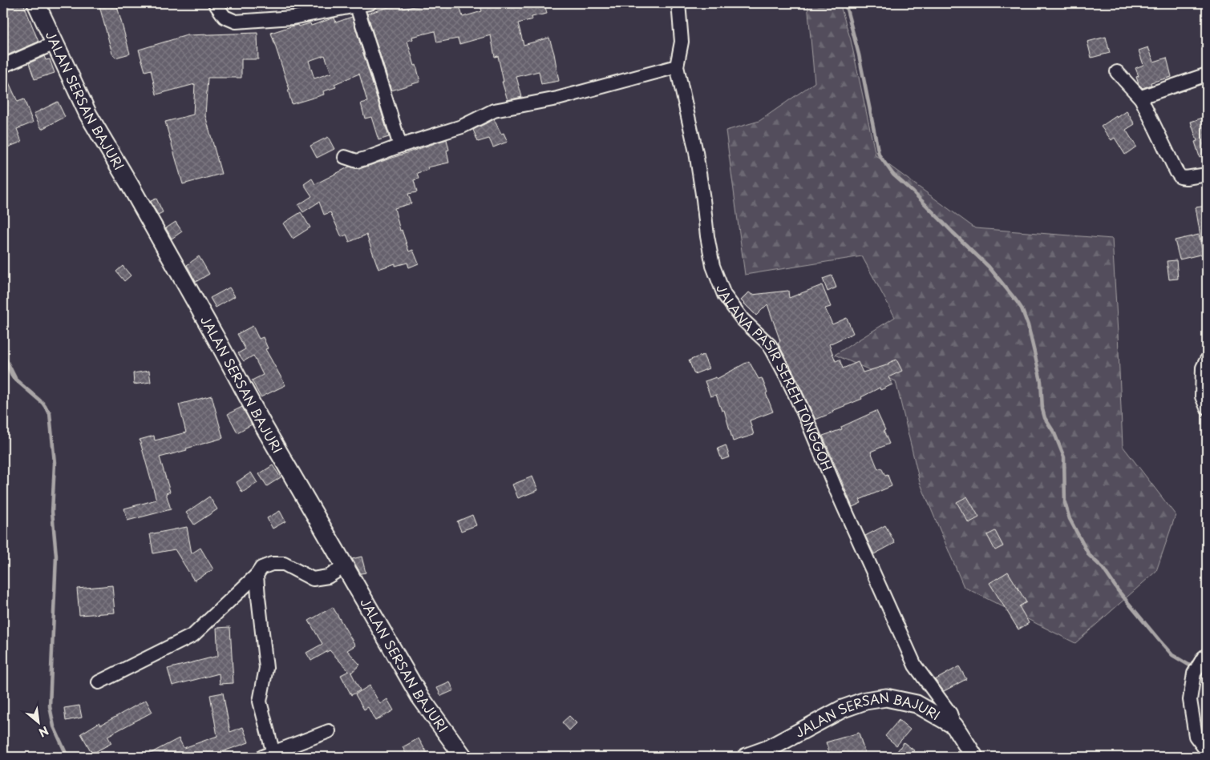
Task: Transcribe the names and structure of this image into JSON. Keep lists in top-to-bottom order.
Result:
{
  "streets": {
    "main road": ["JALAN SERSAN BAJURI"],
    "street": ["JALANA PASIR SEREH TONGGOH"]
  },
  "crossings": [
    ["JALAN SERSAN BAJURI", "JALANA PASIR SEREH TONGGOH"]
  ],
  "north": "bottom right"
}
